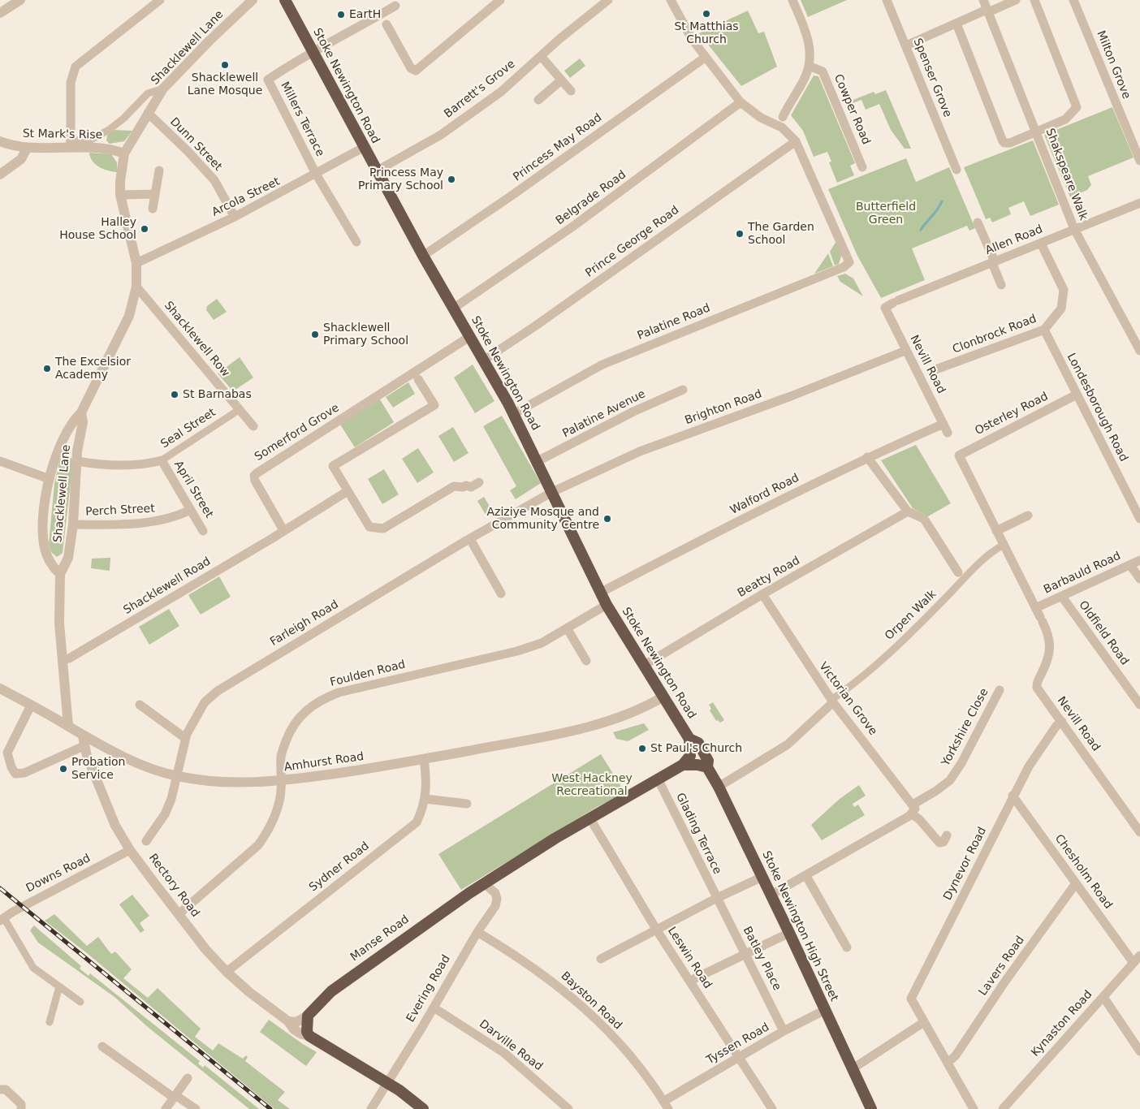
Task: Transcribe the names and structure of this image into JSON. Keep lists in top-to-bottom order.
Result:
{
  "streets": {
    "highway": [
      "Stoke Newington Road",
      "Rectory Road",
      "Stoke Newington High Street",
      "Manse Road"
    ],
    "street": [
      "Shacklewell Lane",
      "Milton Grove",
      "Spenser Grove",
      "Barrett's Grove",
      "Cowper Road",
      "Millers Terrace",
      "St Mark's Rise",
      "Dunn Street",
      "Princess May Road",
      "Shakspeare Walk",
      "Arcola Street",
      "Belgrade Road",
      "Allen Road",
      "Prince George Road",
      "Palatine Road",
      "Clonbrock Road",
      "Shacklewell Row",
      "Nevill Road",
      "Brighton Road",
      "Londesborough Road",
      "Palatine Avenue",
      "Osterley Road",
      "Seal Street",
      "Somerford Grove",
      "April Street",
      "Walford Road",
      "Perch Street",
      "Barbauld Road",
      "Beatty Road",
      "Shacklewell Road",
      "Orpen Walk",
      "Farleigh Road",
      "Oldfield Road",
      "Foulden Road",
      "Victorian Grove",
      "Yorkshire Close",
      "Amhurst Road",
      "Glading Terrace",
      "Dynevor Road",
      "Sydner Road",
      "Chesholm Road",
      "Downs Road",
      "Leswin Road",
      "Batley Place",
      "Lavers Road",
      "Evering Road",
      "Bayston Road",
      "Kynaston Road",
      "Tyssen Road",
      "Darville Road"
    ]
  },
  "crossings": [
    ["Shacklewell Lane", "St Mark's Rise"],
    ["Shacklewell Lane", "Dunn Street"],
    ["Shacklewell Lane", "Arcola Street"],
    ["Shacklewell Lane", "Shacklewell Row"],
    ["Shacklewell Lane", "Seal Street"],
    ["Shacklewell Lane", "Perch Street"],
    ["Shacklewell Lane", "Shacklewell Road"],
    ["Shacklewell Lane", "Amhurst Road"],
    ["Stoke Newington Road", "Barrett's Grove"],
    ["Stoke Newington Road", "Millers Terrace"],
    ["Stoke Newington Road", "Princess May Road"],
    ["Stoke Newington Road", "Arcola Street"],
    ["Stoke Newington Road", "Belgrade Road"],
    ["Stoke Newington Road", "Prince George Road"],
    ["Stoke Newington Road", "Palatine Road"],
    ["Stoke Newington Road", "Brighton Road"],
    ["Stoke Newington Road", "Palatine Avenue"],
    ["Stoke Newington Road", "Somerford Grove"],
    ["Stoke Newington Road", "Walford Road"],
    ["Stoke Newington Road", "Beatty Road"],
    ["Stoke Newington Road", "Farleigh Road"],
    ["Stoke Newington Road", "Foulden Road"],
    ["Stoke Newington Road", "Amhurst Road"],
    ["Stoke Newington Road", "Stoke Newington High Street"],
    ["Millers Terrace", "Arcola Street"],
    ["Dunn Street", "Arcola Street"],
    ["Shakspeare Walk", "Allen Road"],
    ["Allen Road", "Clonbrock Road"],
    ["Allen Road", "Nevill Road"],
    ["Prince George Road", "Palatine Road"],
    ["Clonbrock Road", "Londesborough Road"],
    ["Shacklewell Row", "Seal Street"],
    ["Nevill Road", "Brighton Road"],
    ["Nevill Road", "Osterley Road"],
    ["Nevill Road", "Walford Road"],
    ["Nevill Road", "Barbauld Road"],
    ["Nevill Road", "Orpen Walk"],
    ["Nevill Road", "Dynevor Road"],
    ["Brighton Road", "Farleigh Road"],
    ["Londesborough Road", "Osterley Road"],
    ["Seal Street", "April Street"],
    ["Somerford Grove", "Shacklewell Road"],
    ["April Street", "Perch Street"],
    ["Barbauld Road", "Oldfield Road"],
    ["Beatty Road", "Victorian Grove"],
    ["Orpen Walk", "Victorian Grove"],
    ["Farleigh Road", "Amhurst Road"],
    ["Foulden Road", "Amhurst Road"],
    ["Foulden Road", "Rectory Road"],
    ["Victorian Grove", "Yorkshire Close"],
    ["Amhurst Road", "Sydner Road"],
    ["Amhurst Road", "Rectory Road"],
    ["Glading Terrace", "Batley Place"],
    ["Dynevor Road", "Chesholm Road"],
    ["Dynevor Road", "Lavers Road"],
    ["Sydner Road", "Rectory Road"],
    ["Chesholm Road", "Lavers Road"],
    ["Chesholm Road", "Kynaston Road"],
    ["Downs Road", "Rectory Road"],
    ["Rectory Road", "Evering Road"],
    ["Stoke Newington High Street", "Tyssen Road"],
    ["Manse Road", "Evering Road"],
    ["Leswin Road", "Tyssen Road"],
    ["Batley Place", "Tyssen Road"],
    ["Evering Road", "Bayston Road"],
    ["Evering Road", "Darville Road"],
    ["Bayston Road", "Tyssen Road"]
  ],
  "parks": ["Butterfield Green", "West Hackney Recreational"],
  "places": [
    "St Matthias Church",
    "EartH",
    "Shacklewell Lane Mosque",
    "Princess May Primary School",
    "Halley House School",
    "The Garden School",
    "Shacklewell Primary School",
    "The Excelsior Academy",
    "St Barnabas",
    "Aziziye Mosque and Community Centre",
    "St Paul's Church",
    "Probation Service"
  ]
}
